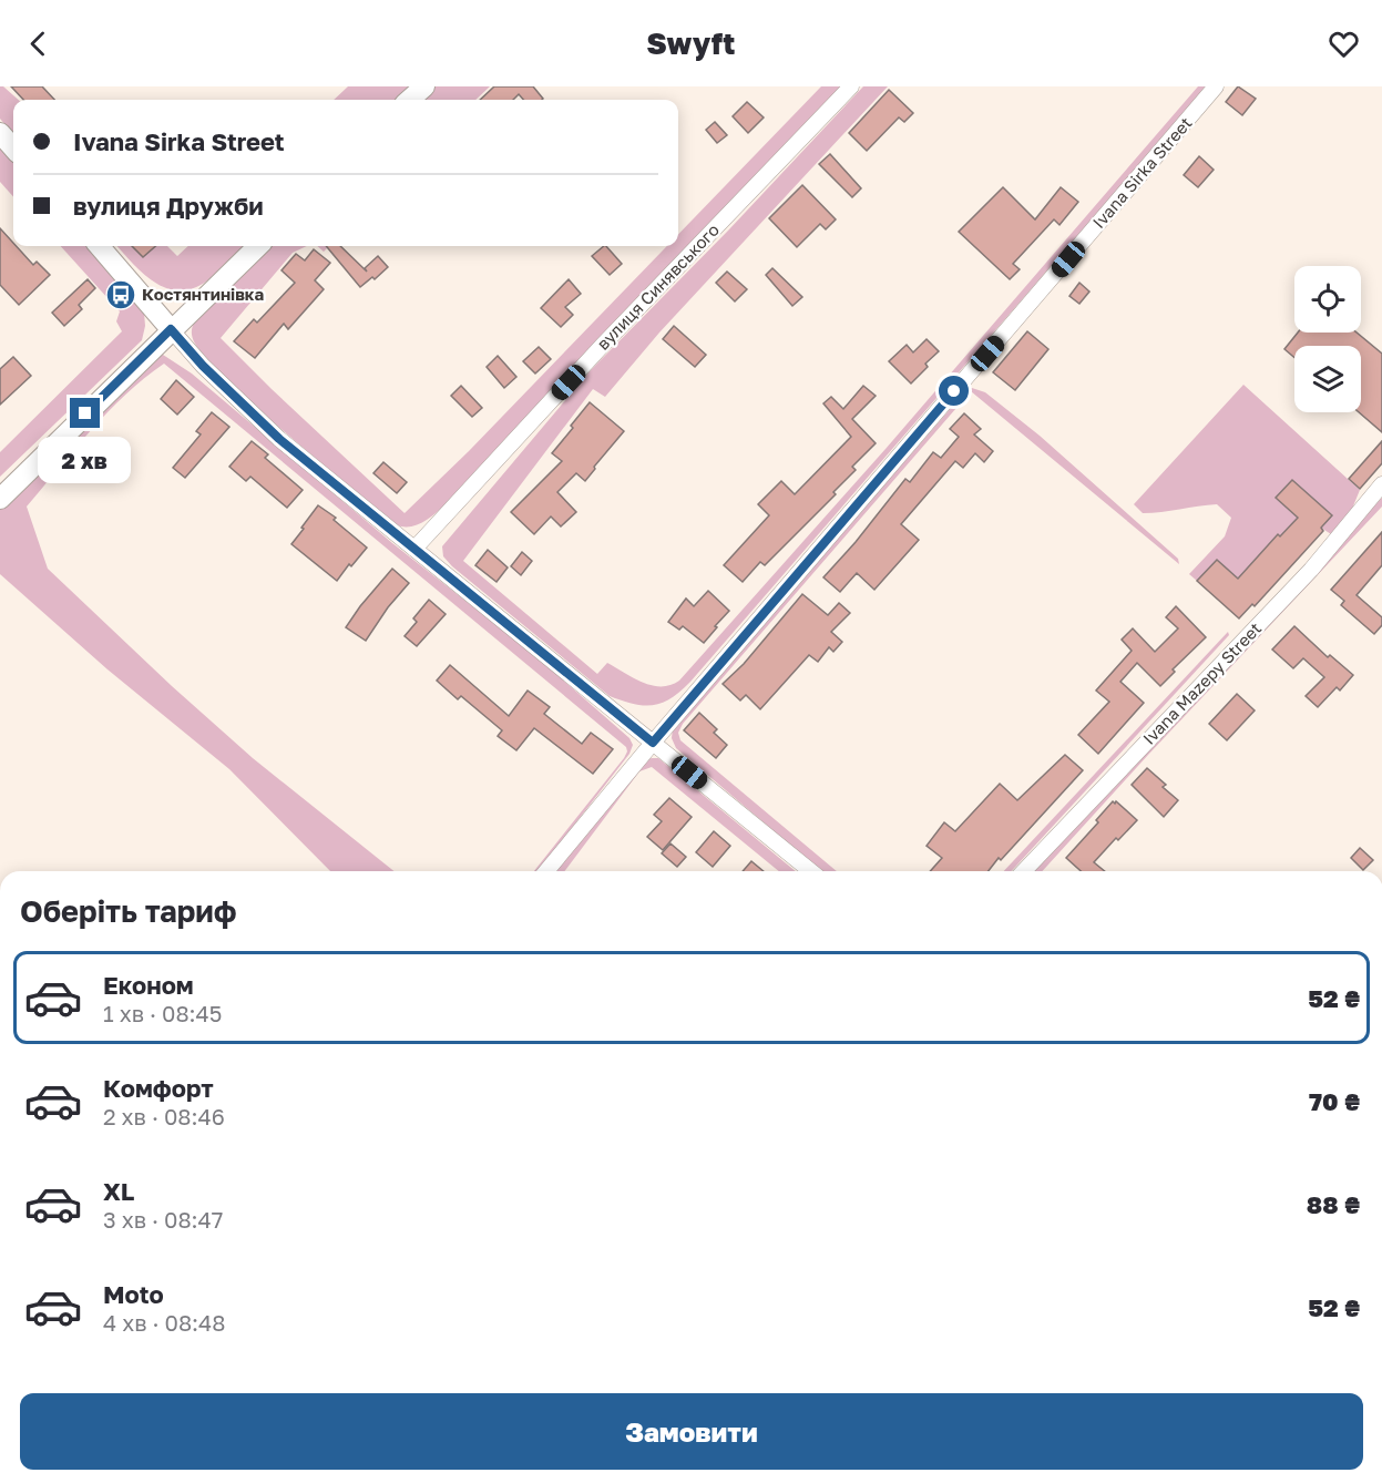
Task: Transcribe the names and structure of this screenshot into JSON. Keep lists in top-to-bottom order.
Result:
{
  "streets": {
    "street": ["Ivana Sirka Street", "вулиця Синявського", "Ivana Mazepy Street"]
  },
  "places": {
    "bus stop": ["Костянтинівка"]
  },
  "page": {
    "header": "Swyft",
    "banner": ["Ivana Sirka Street", "вулиця Дружби"],
    "bubble": "2 хв",
    "heading": "Оберіть тариф",
    "list": [
      {
        "name": "Економ",
        "note": "1 хв · 08:45",
        "value": "52 ₴"
      },
      {
        "name": "Комфорт",
        "note": "2 хв · 08:46",
        "value": "70 ₴"
      },
      {
        "name": "XL",
        "note": "3 хв · 08:47",
        "value": "88 ₴"
      },
      {
        "name": "Moto",
        "note": "4 хв · 08:48",
        "value": "52 ₴"
      }
    ],
    "buttons": "Замовити"
  }
}
